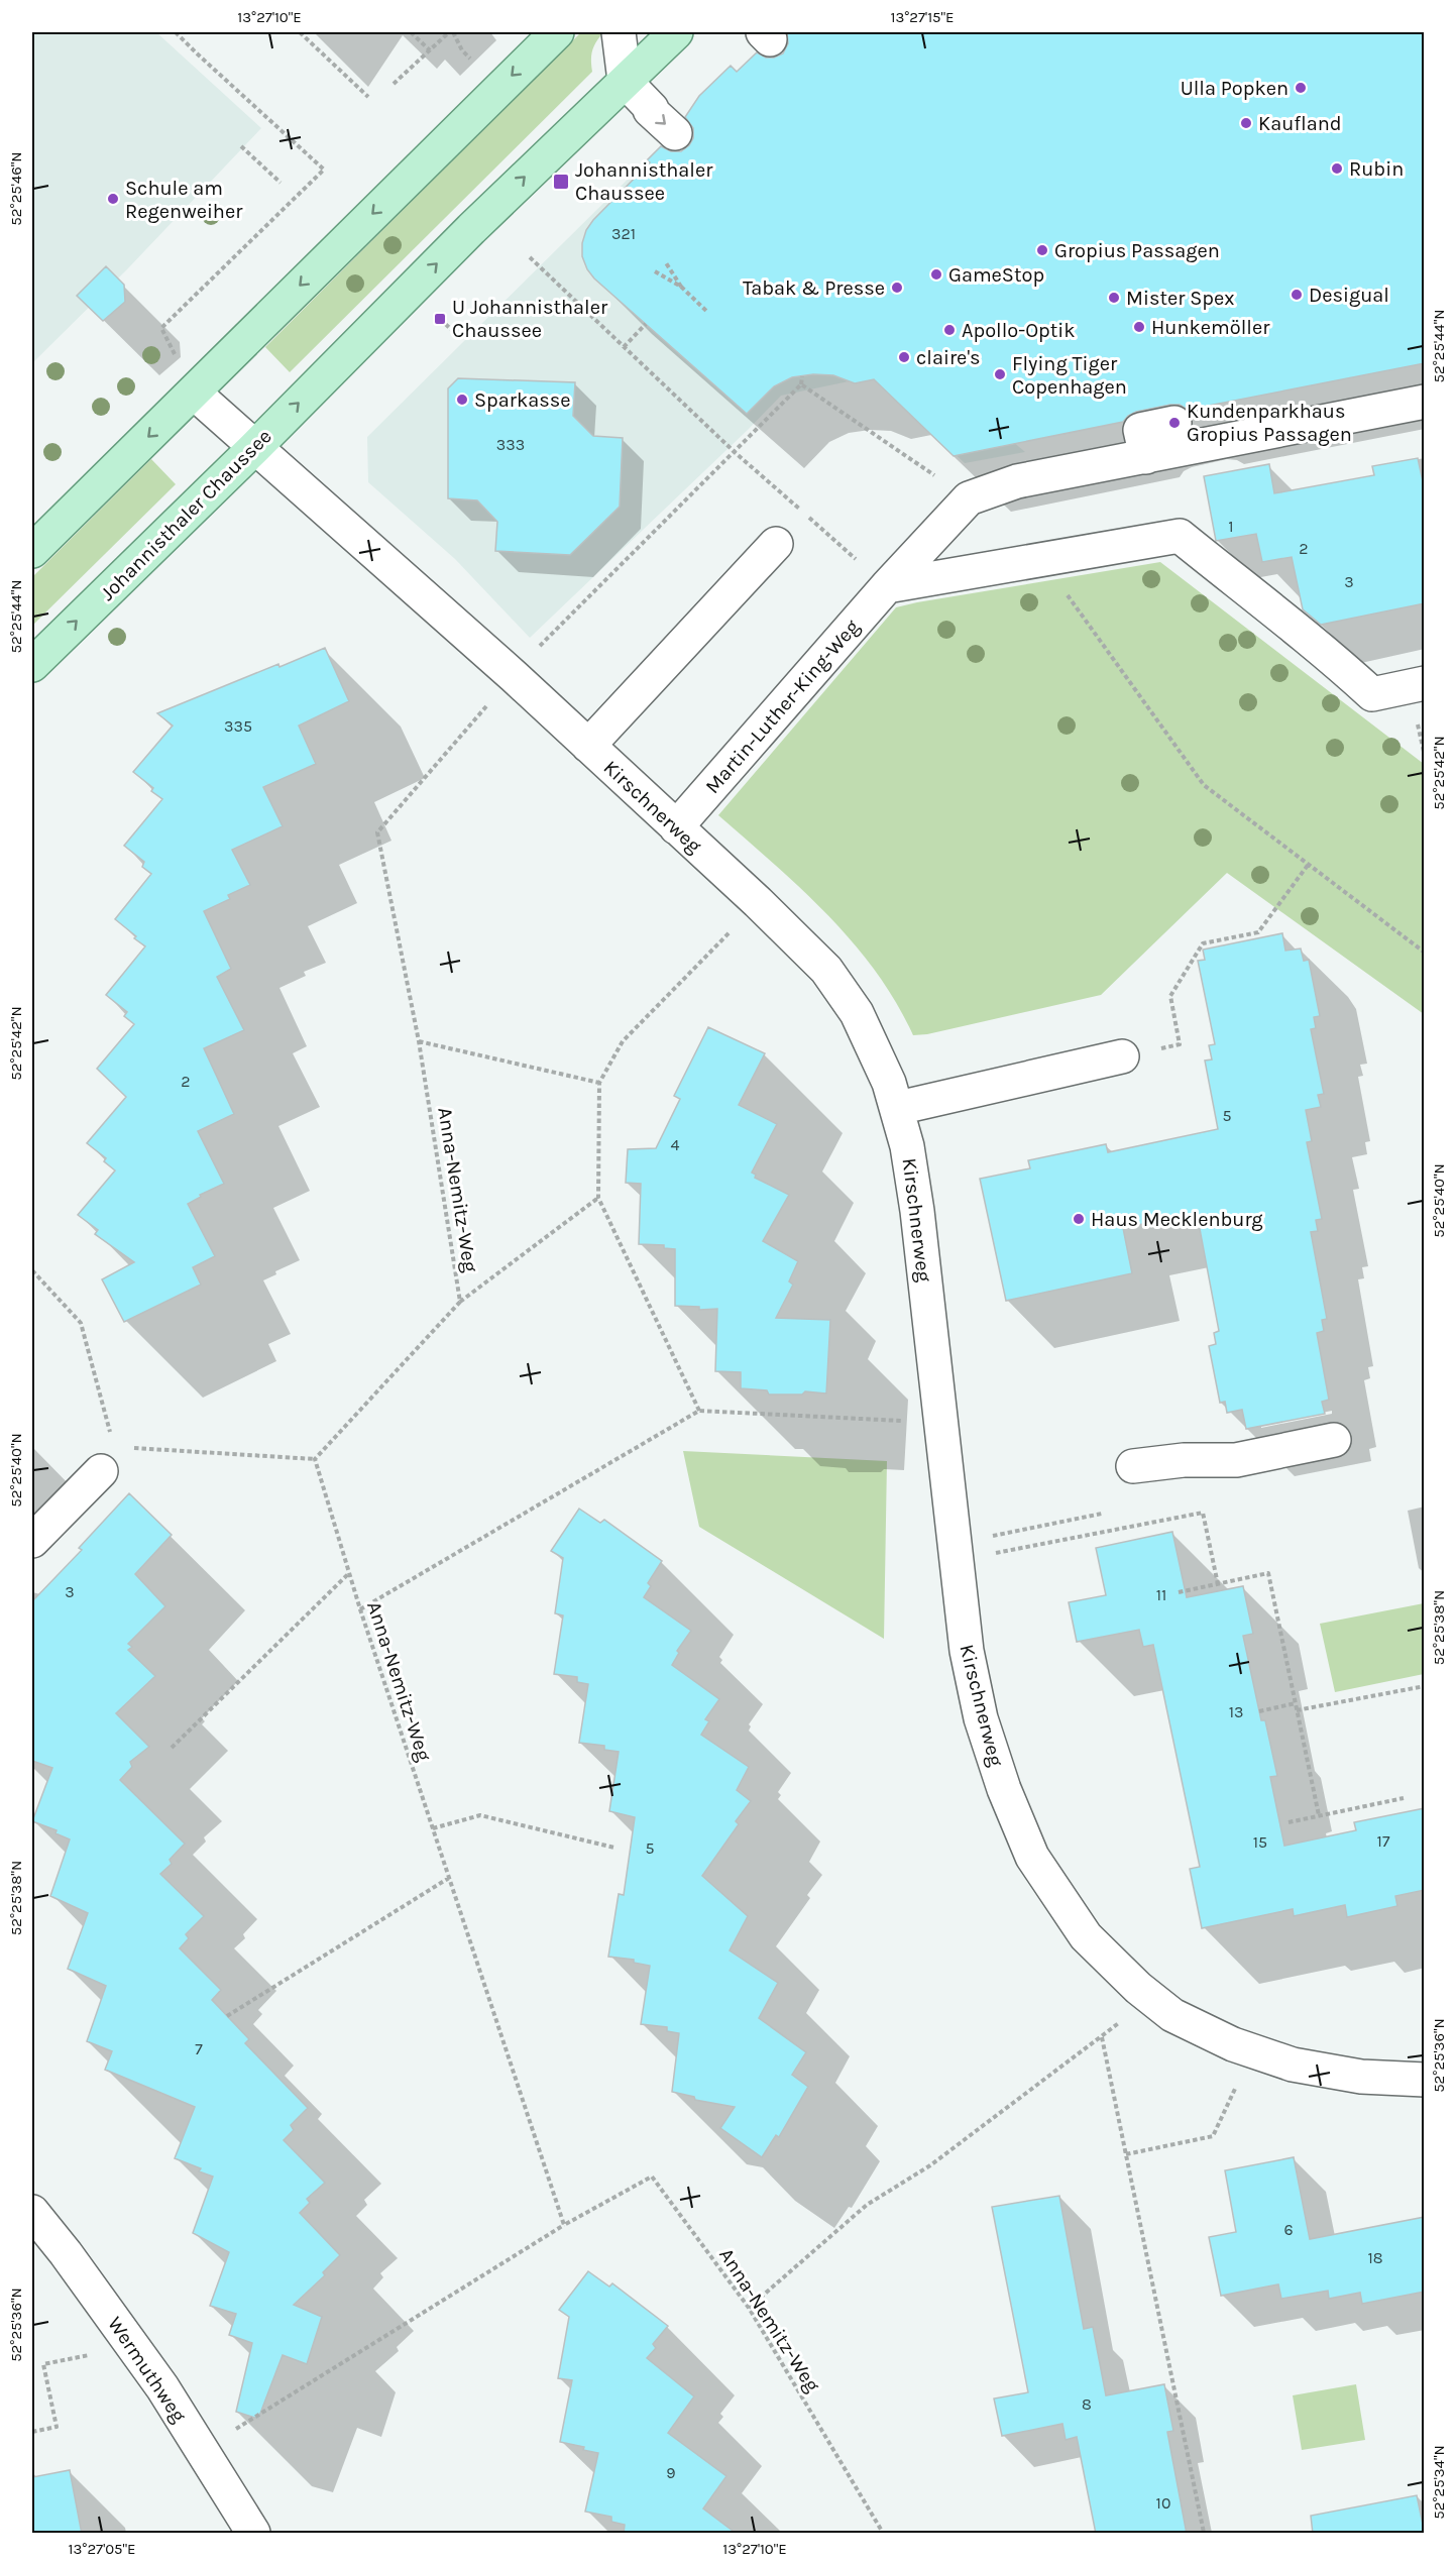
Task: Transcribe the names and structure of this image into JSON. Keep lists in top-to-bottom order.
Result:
{
  "streets": {
    "main road": ["Johannisthaler Chaussee"],
    "street": ["Martin-Luther-King-Weg", "Kirschnerweg", "Wermuthweg"],
    "path": ["Anna-Nemitz-Weg"]
  },
  "crossings": [
    ["Johannisthaler Chaussee", "Kirschnerweg"],
    ["Martin-Luther-King-Weg", "Kirschnerweg"]
  ],
  "places": {
    "other": [
      "Ulla Popken",
      "Kaufland",
      "Rubin",
      "Schule am Regenweiher",
      "Gropius Passagen",
      "GameStop",
      "Tabak & Presse",
      "Desigual",
      "Mister Spex",
      "Hunkemöller",
      "Apollo-Optik",
      "claire's",
      "Flying Tiger Copenhagen",
      "Sparkasse",
      "Kundenparkhaus Gropius Passagen",
      "Haus Mecklenburg"
    ],
    "transit": ["Johannisthaler Chaussee", "U Johannisthaler Chaussee"]
  },
  "house_numbers": [
    "321",
    "333",
    "1",
    "2",
    "3",
    "335",
    "2",
    "5",
    "4",
    "3",
    "11",
    "13",
    "17",
    "15",
    "5",
    "7",
    "6",
    "18",
    "8",
    "9",
    "10"
  ],
  "coordinates": [
    "13°27'10\"E",
    "13°27'15\"E",
    "52°25'46\"N",
    "52°25'44\"N",
    "52°25'42\"N",
    "52°25'40\"N",
    "52°25'38\"N",
    "52°25'36\"N",
    "52°25'34\"N",
    "13°27'05\"E"
  ]
}
